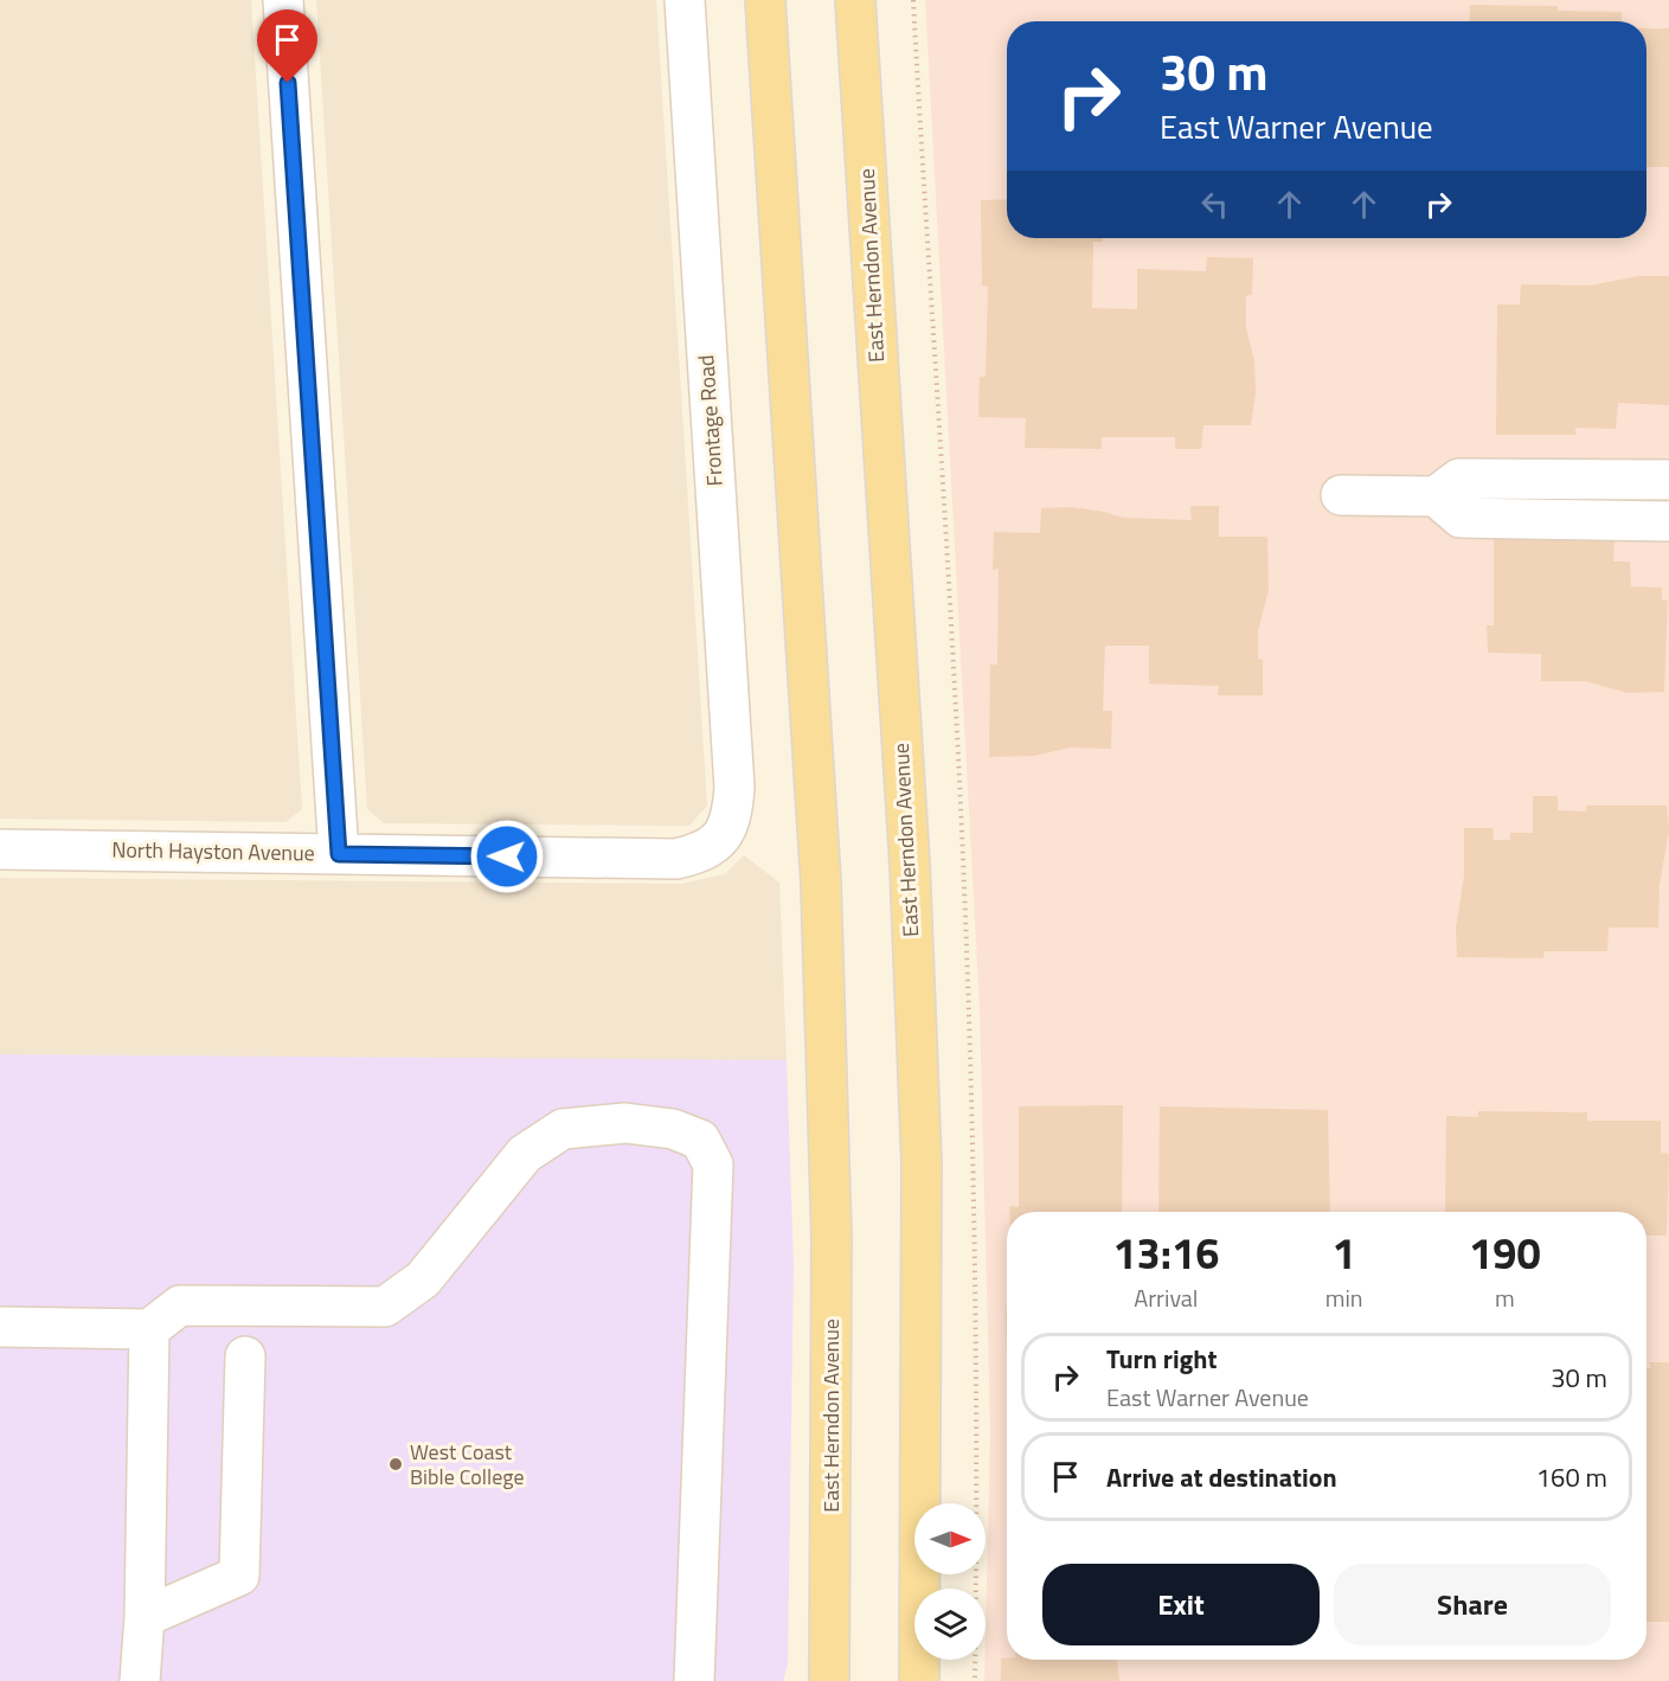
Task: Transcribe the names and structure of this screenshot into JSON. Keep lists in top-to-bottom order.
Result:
{
  "streets": {
    "main road": ["East Herndon Avenue"],
    "street": ["Frontage Road", "North Hayston Avenue"]
  },
  "crossings": [
    ["Frontage Road", "North Hayston Avenue"]
  ],
  "places": ["West Coast Bible College"],
  "north": "right",
  "page": {
    "turn": ["30 m", "East Warner Avenue"],
    "eta": [
      "13:16",
      "Arrival",
      "1",
      "min",
      "190",
      "m"
    ],
    "list": [
      {
        "name": "Turn right",
        "note": "East Warner Avenue",
        "value": "30 m"
      },
      {
        "name": "Arrive at destination",
        "value": "160 m"
      }
    ],
    "buttons": ["Exit", "Share"]
  }
}
